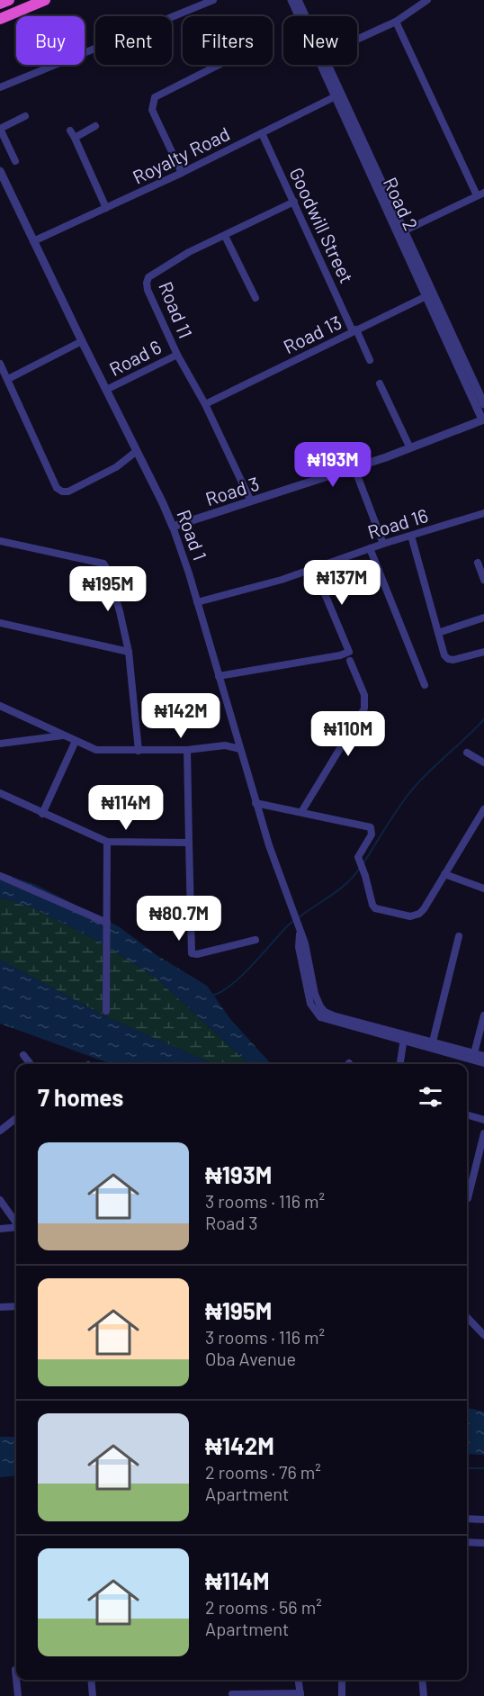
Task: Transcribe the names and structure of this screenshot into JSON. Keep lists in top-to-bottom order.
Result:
{
  "streets": {
    "street": [
      "Royalty Road",
      "Road 2",
      "Goodwill Street",
      "Road 11",
      "Road 13",
      "Road 6",
      "Road 3",
      "Road 16",
      "Road 1"
    ]
  },
  "crossings": [
    ["Royalty Road", "Road 2"],
    ["Royalty Road", "Goodwill Street"],
    ["Royalty Road", "Road 1"],
    ["Road 2", "Road 13"],
    ["Road 2", "Road 3"],
    ["Goodwill Street", "Road 11"],
    ["Goodwill Street", "Road 13"],
    ["Road 11", "Road 13"],
    ["Road 11", "Road 6"],
    ["Road 11", "Road 3"],
    ["Road 6", "Road 1"],
    ["Road 3", "Road 1"],
    ["Road 16", "Road 1"]
  ],
  "page": {
    "chip": [
      "Buy",
      "Rent",
      "Filters",
      "New"
    ],
    "price": [
      "₦193M",
      "₦137M",
      "₦195M",
      "₦142M",
      "₦110M",
      "₦114M",
      "₦80.7M"
    ],
    "heading": "7 homes",
    "list": [
      {
        "name": "₦193M",
        "note": "3 rooms · 116 m² · Road 3"
      },
      {
        "name": "₦195M",
        "note": "3 rooms · 116 m² · Oba Avenue"
      },
      {
        "name": "₦142M",
        "note": "2 rooms · 76 m² · Apartment"
      },
      {
        "name": "₦114M",
        "note": "2 rooms · 56 m² · Apartment"
      }
    ]
  }
}
